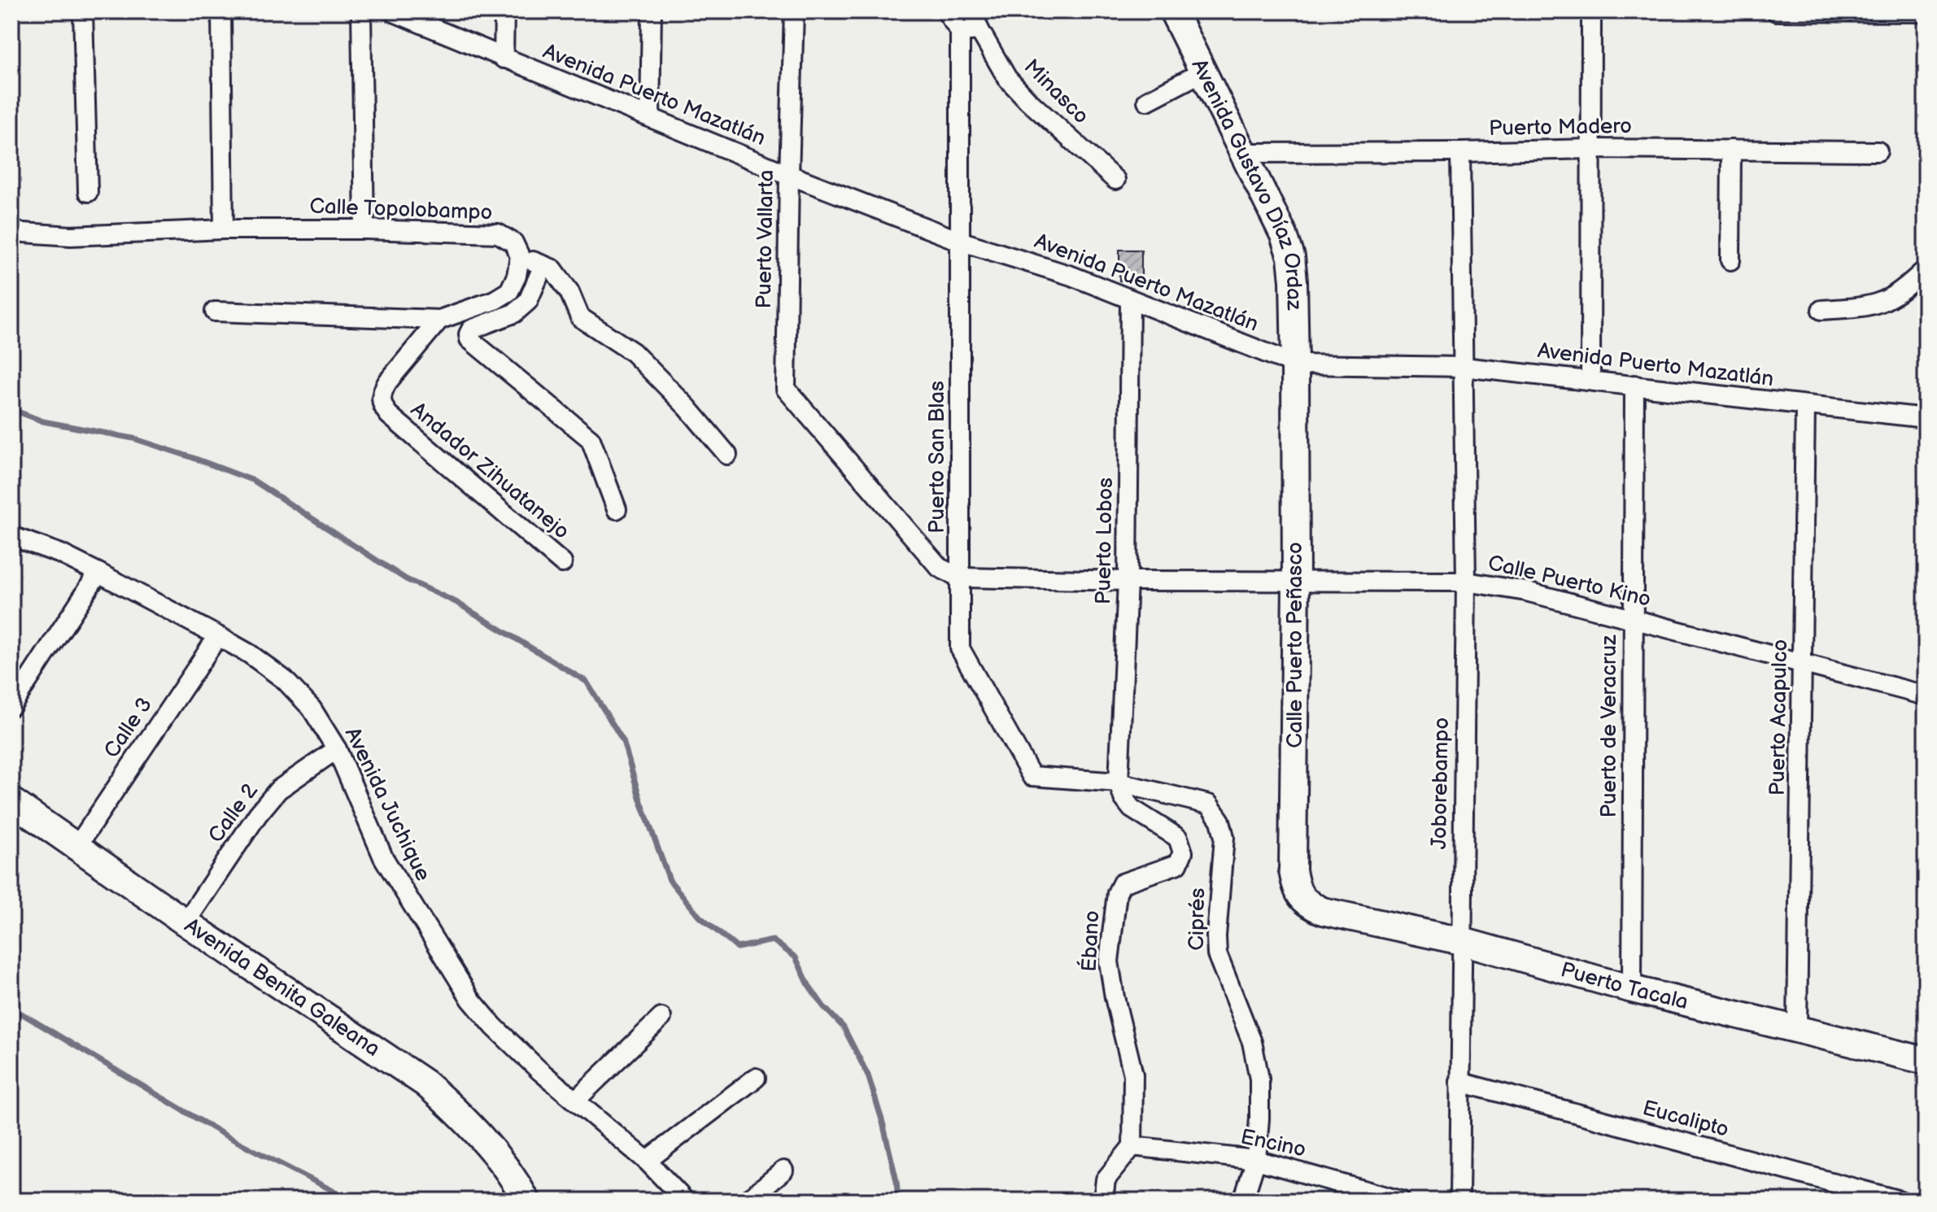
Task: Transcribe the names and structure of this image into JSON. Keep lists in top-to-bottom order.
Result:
{
  "streets": {
    "street": [
      "Minasco",
      "Avenida Puerto Mazatlán",
      "Puerto Madero",
      "Avenida Gustavo Díaz Ordaz",
      "Calle Topolobampo",
      "Puerto Vallarta",
      "Puerto San Blas",
      "Andador Zihuatanejo",
      "Puerto Lobos",
      "Calle Puerto Kino",
      "Calle Puerto Peñasco",
      "Puerto Acapulco",
      "Puerto de Veracruz",
      "Calle 3",
      "Joborebampo",
      "Avenida Juchique",
      "Calle 2",
      "Ciprés",
      "Ébano",
      "Puerto Tacala",
      "Avenida Benita Galeana",
      "Eucalipto",
      "Encino"
    ]
  },
  "crossings": [
    ["Avenida Puerto Mazatlán", "Avenida Gustavo Díaz Ordaz"],
    ["Avenida Puerto Mazatlán", "Puerto Vallarta"],
    ["Avenida Puerto Mazatlán", "Puerto San Blas"],
    ["Avenida Puerto Mazatlán", "Puerto Lobos"],
    ["Avenida Puerto Mazatlán", "Calle Puerto Peñasco"],
    ["Avenida Puerto Mazatlán", "Puerto Acapulco"],
    ["Avenida Puerto Mazatlán", "Puerto de Veracruz"],
    ["Avenida Puerto Mazatlán", "Joborebampo"],
    ["Puerto Madero", "Avenida Gustavo Díaz Ordaz"],
    ["Puerto Madero", "Joborebampo"],
    ["Avenida Gustavo Díaz Ordaz", "Calle Puerto Peñasco"],
    ["Puerto Vallarta", "Puerto San Blas"],
    ["Puerto Vallarta", "Calle Puerto Kino"],
    ["Puerto San Blas", "Puerto Lobos"],
    ["Puerto San Blas", "Calle Puerto Kino"],
    ["Puerto San Blas", "Ciprés"],
    ["Puerto San Blas", "Ébano"],
    ["Puerto Lobos", "Calle Puerto Kino"],
    ["Puerto Lobos", "Ciprés"],
    ["Puerto Lobos", "Ébano"],
    ["Calle Puerto Kino", "Calle Puerto Peñasco"],
    ["Calle Puerto Kino", "Puerto Acapulco"],
    ["Calle Puerto Kino", "Puerto de Veracruz"],
    ["Calle Puerto Kino", "Joborebampo"],
    ["Calle Puerto Peñasco", "Puerto Tacala"],
    ["Puerto Acapulco", "Puerto Tacala"],
    ["Puerto de Veracruz", "Puerto Tacala"],
    ["Calle 3", "Avenida Juchique"],
    ["Calle 3", "Avenida Benita Galeana"],
    ["Joborebampo", "Puerto Tacala"],
    ["Joborebampo", "Eucalipto"],
    ["Avenida Juchique", "Calle 2"],
    ["Calle 2", "Avenida Benita Galeana"],
    ["Ciprés", "Ébano"],
    ["Ciprés", "Encino"],
    ["Ébano", "Encino"]
  ]
}
